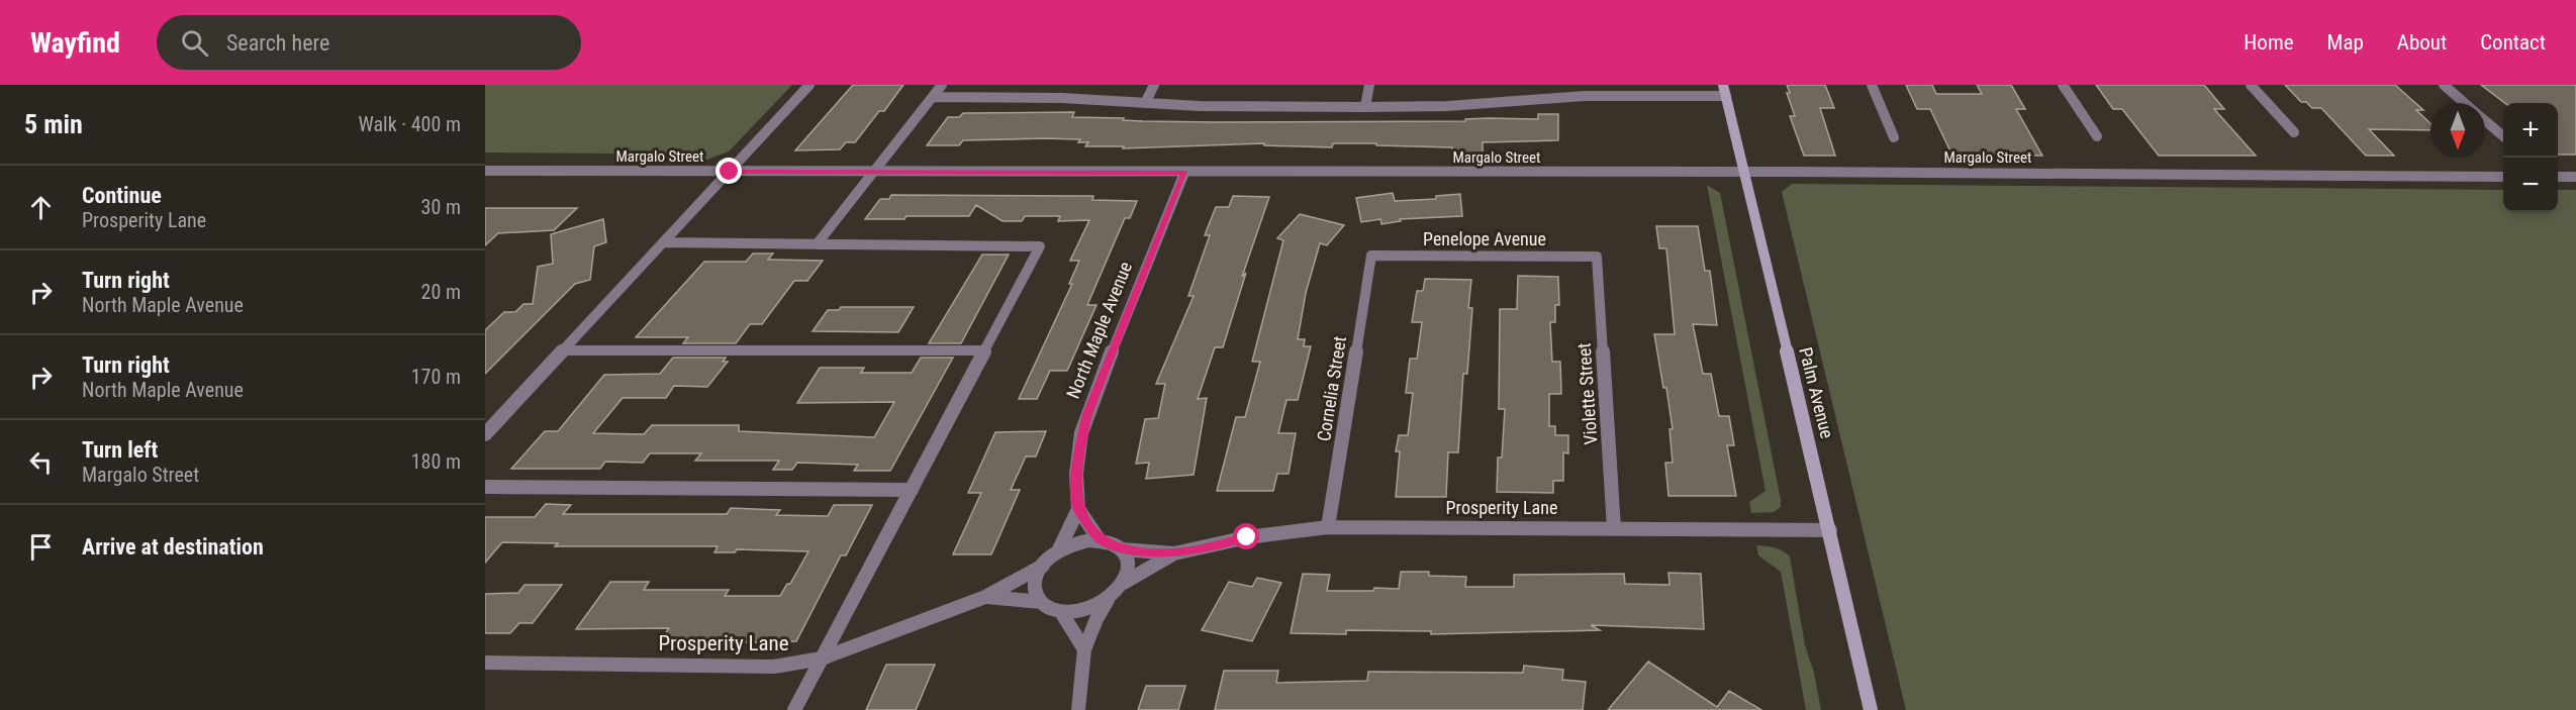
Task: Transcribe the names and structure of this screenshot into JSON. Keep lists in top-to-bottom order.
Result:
{
  "streets": {
    "main road": ["Palm Avenue"],
    "street": [
      "Margalo Street",
      "Penelope Avenue",
      "North Maple Avenue",
      "Cornelia Street",
      "Violette Street",
      "Prosperity Lane"
    ]
  },
  "crossings": [
    ["Margalo Street", "North Maple Avenue"],
    ["Margalo Street", "Palm Avenue"],
    ["Penelope Avenue", "Cornelia Street"],
    ["Penelope Avenue", "Violette Street"],
    ["North Maple Avenue", "Prosperity Lane"],
    ["Cornelia Street", "Prosperity Lane"],
    ["Palm Avenue", "Prosperity Lane"],
    ["Violette Street", "Prosperity Lane"]
  ],
  "north": "bottom",
  "page": {
    "header": "Wayfind",
    "search": "Search here",
    "nav": [
      "Home",
      "Map",
      "About",
      "Contact"
    ],
    "heading": ["5 min", "Walk · 400 m"],
    "map_buttons": ["+", "−"],
    "list": [
      ["Continue", "Prosperity Lane", "30 m"],
      ["Turn right", "North Maple Avenue", "20 m"],
      ["Turn right", "North Maple Avenue", "170 m"],
      ["Turn left", "Margalo Street", "180 m"],
      "Arrive at destination"
    ]
  }
}
